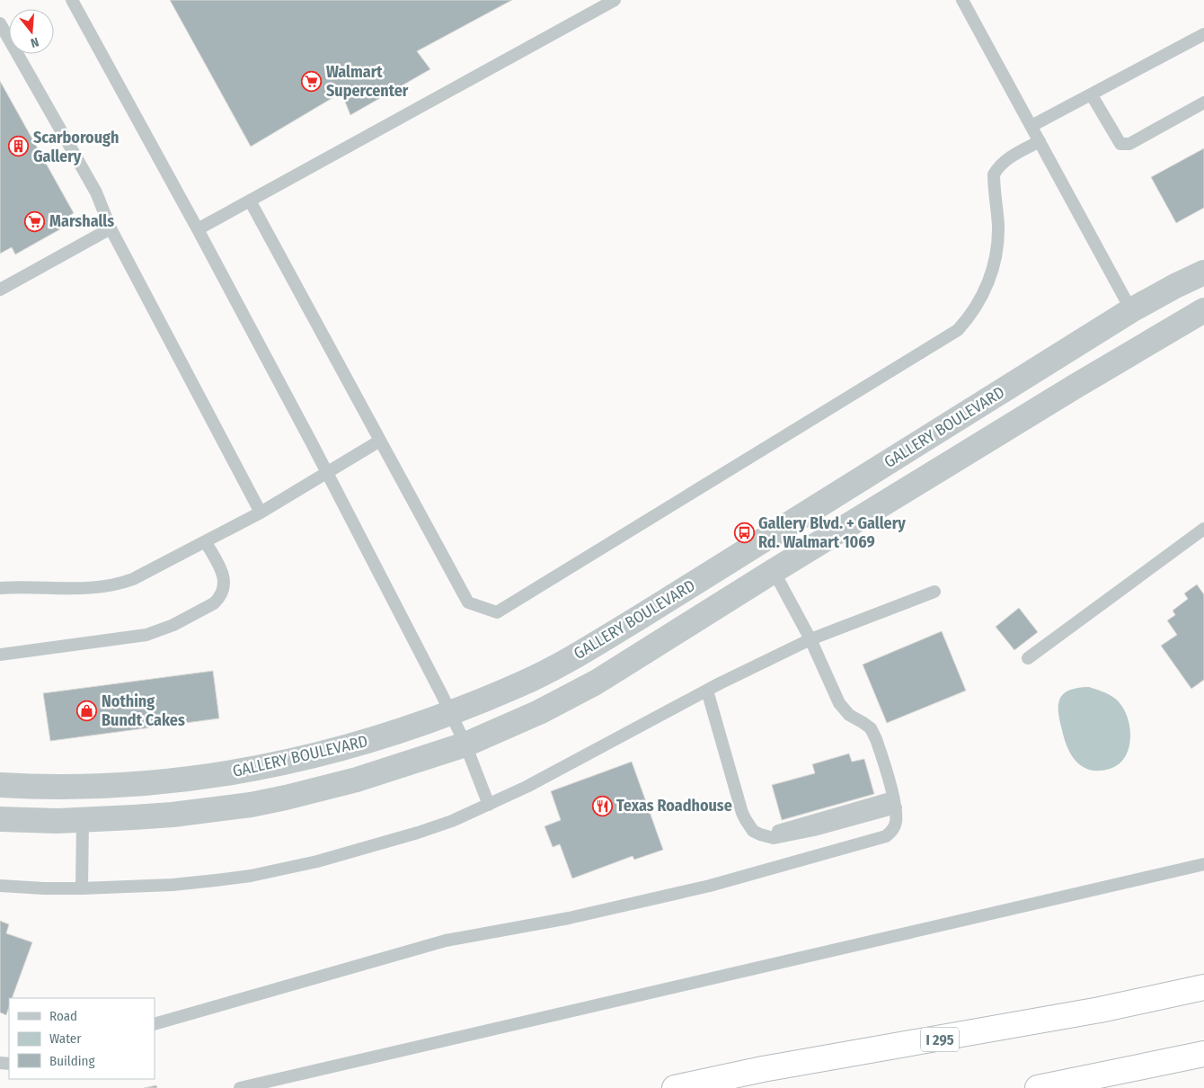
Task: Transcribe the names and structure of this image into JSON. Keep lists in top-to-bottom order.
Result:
{
  "streets": {
    "highway": ["I 295"],
    "street": ["GALLERY BOULEVARD"]
  },
  "places": {
    "supermarket": ["Walmart Supercenter", "Marshalls"],
    "building": ["Scarborough Gallery"],
    "bus stop": ["Gallery Blvd. + Gallery Rd. Walmart 1069"],
    "shop": ["Nothing Bundt Cakes"],
    "restaurant": ["Texas Roadhouse"]
  },
  "legend": ["Road", "Water", "Building"],
  "north": "bottom"
}
